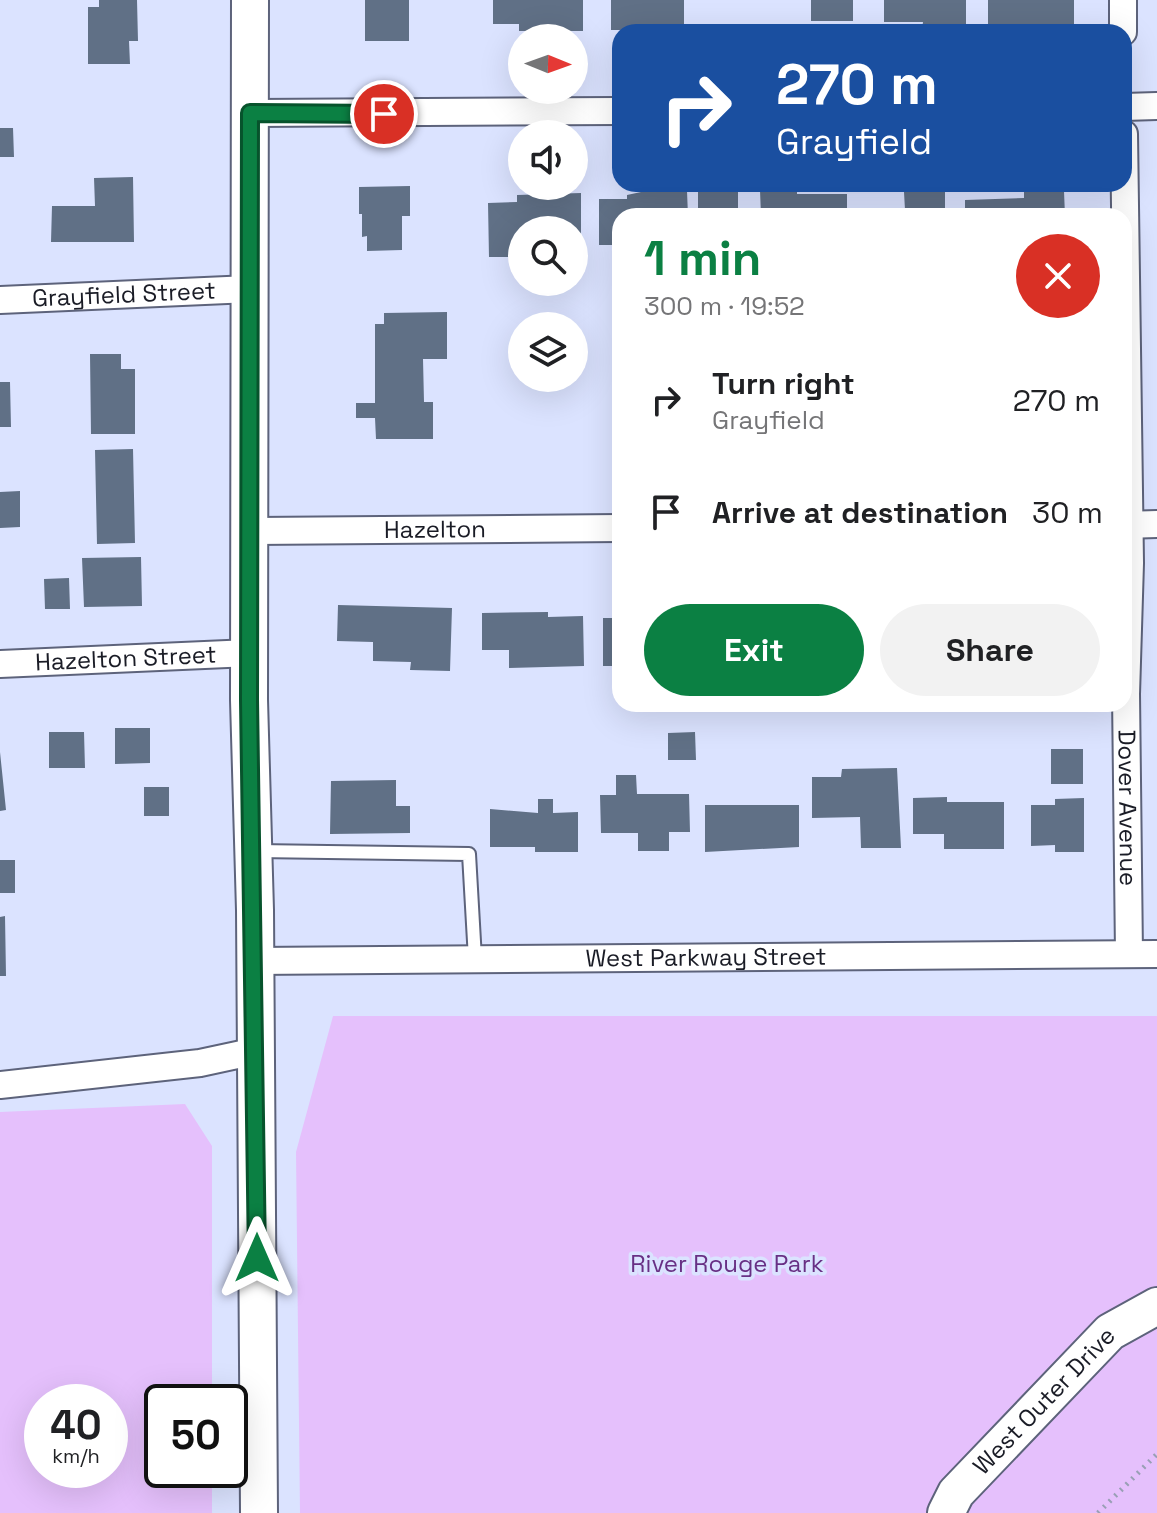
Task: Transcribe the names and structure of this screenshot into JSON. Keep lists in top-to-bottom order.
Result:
{
  "streets": {
    "main road": ["West Outer Drive"],
    "street": [
      "Grayfield Street",
      "Hazelton",
      "Hazelton Street",
      "Dover Avenue",
      "West Parkway Street"
    ]
  },
  "crossings": [
    ["Dover Avenue", "West Parkway Street"]
  ],
  "parks": ["River Rouge Park"],
  "north": "right",
  "page": {
    "turn": ["270 m", "Grayfield"],
    "heading": ["1 min", "300 m · 19:52"],
    "list": [
      {
        "name": "Turn right",
        "note": "Grayfield",
        "value": "270 m"
      },
      {
        "name": "Arrive at destination",
        "value": "30 m"
      }
    ],
    "buttons": ["Exit", "Share"],
    "speed": "40 km/h",
    "limit": "50"
  }
}
